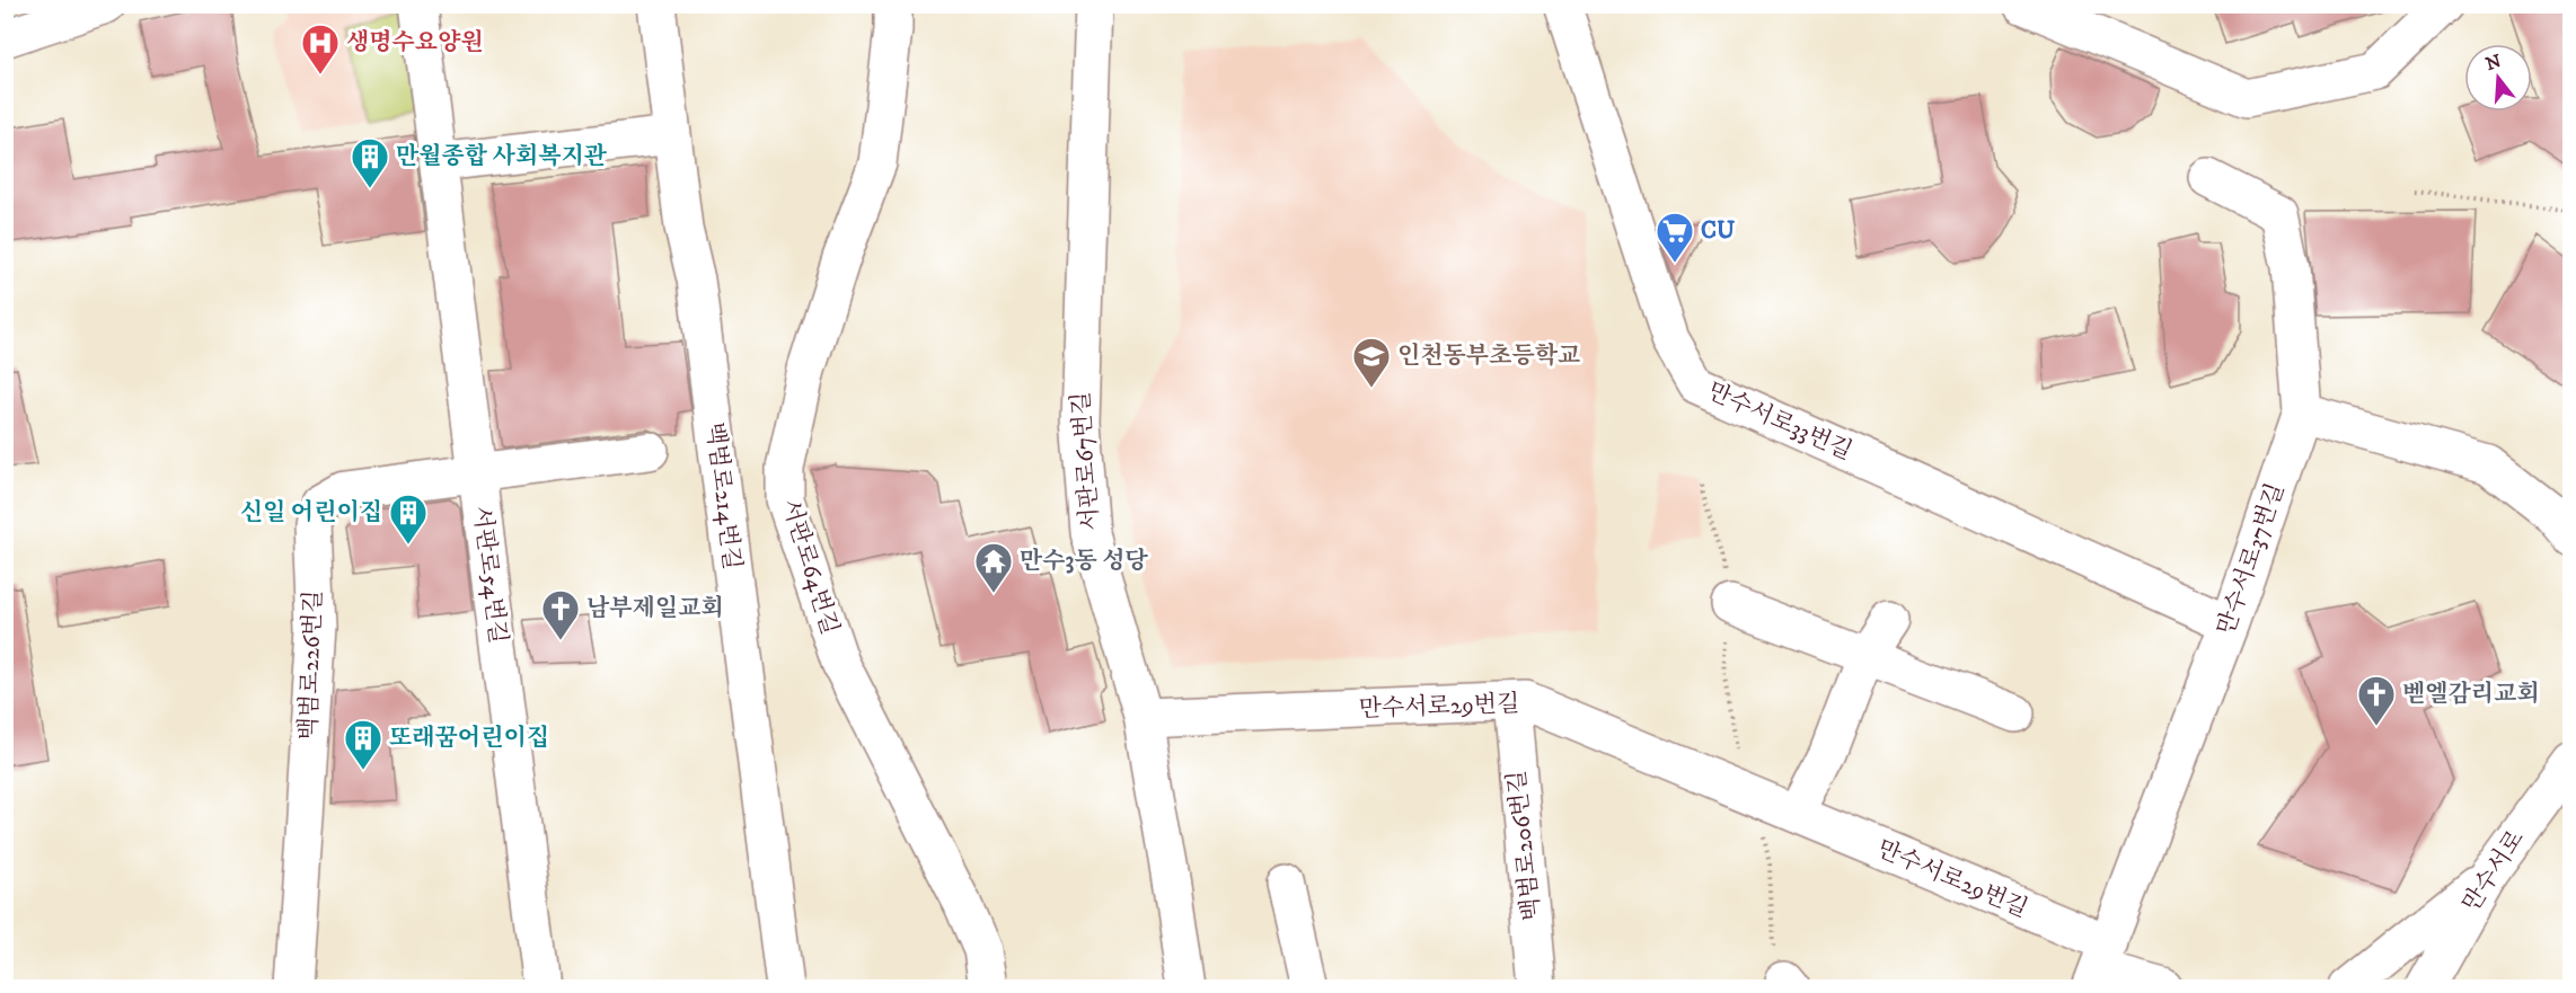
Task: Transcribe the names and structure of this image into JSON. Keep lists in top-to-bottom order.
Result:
{
  "streets": {
    "street": [
      "만수서로33번길",
      "서판로67번길",
      "백범로214번길",
      "만수서로37번길",
      "서판로64번길",
      "서판로54번길",
      "백범로226번길",
      "만수서로29번길",
      "백범로206번길",
      "만수서로"
    ]
  },
  "crossings": [
    ["만수서로33번길", "만수서로37번길"],
    ["서판로67번길", "만수서로29번길"],
    ["만수서로37번길", "만수서로29번길"],
    ["서판로54번길", "백범로226번길"],
    ["만수서로29번길", "백범로206번길"]
  ],
  "places": {
    "hospital": ["생명수요양원"],
    "building": ["만월종합 사회복지관", "신일 어린이집", "또래꿈어린이집"],
    "supermarket": ["CU"],
    "school or university": ["인천동부초등학교"],
    "temple": ["만수3동 성당"],
    "church": ["남부제일교회", "벧엘감리교회"]
  },
  "north": "top"
}
